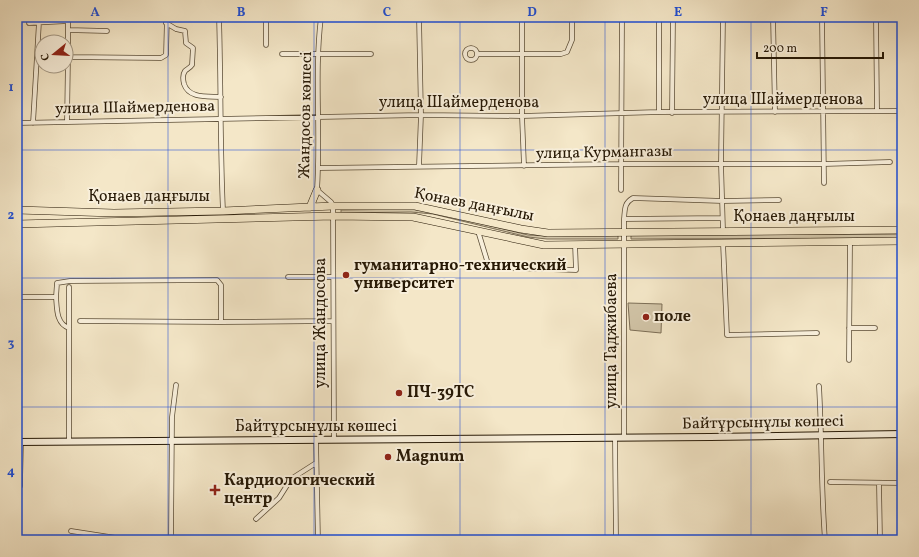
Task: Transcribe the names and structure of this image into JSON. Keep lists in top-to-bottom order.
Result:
{
  "streets": {
    "main road": ["Қонаев даңғылы", "Байтұрсынұлы көшесі"],
    "street": [
      "улица Шаймерденова",
      "Жандосов көшесі",
      "улица Курмангазы",
      "улица Жандосова",
      "улица Таджибаева"
    ]
  },
  "crossings": [
    ["улица Шаймерденова", "Жандосов көшесі"],
    ["Жандосов көшесі", "улица Курмангазы"],
    ["Жандосов көшесі", "Қонаев даңғылы"],
    ["Жандосов көшесі", "улица Жандосова"],
    ["Қонаев даңғылы", "улица Жандосова"],
    ["Қонаев даңғылы", "улица Таджибаева"],
    ["улица Жандосова", "Байтұрсынұлы көшесі"],
    ["улица Таджибаева", "Байтұрсынұлы көшесі"]
  ],
  "places": {
    "other": [
      "гуманитарно-технический университет",
      "поле",
      "ПЧ-39ТС",
      "Magnum"
    ],
    "health": ["Кардиологический центр"]
  },
  "scale_bar": "200 m",
  "north": "left",
  "grid": {
    "columns": [
      "A",
      "B",
      "C",
      "D",
      "E",
      "F"
    ],
    "rows": [
      "1",
      "2",
      "3",
      "4"
    ]
  }
}
